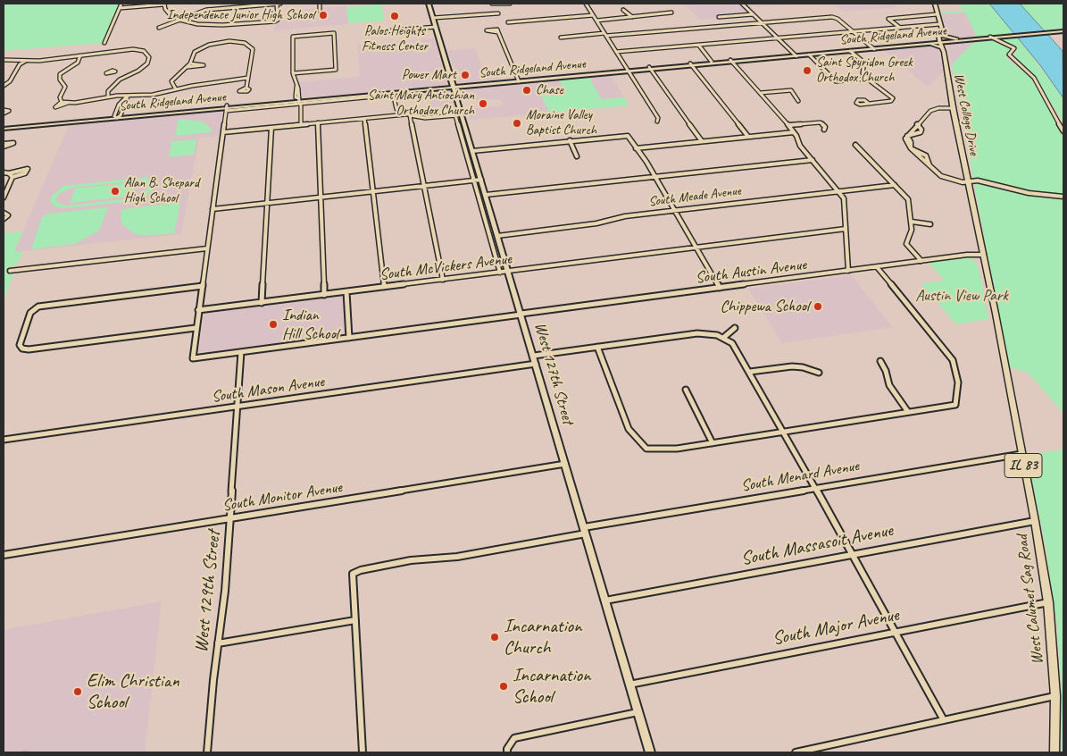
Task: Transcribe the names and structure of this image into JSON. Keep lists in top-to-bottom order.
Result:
{
  "streets": {
    "main road": [
      "South Ridgeland Avenue",
      "West College Drive",
      "West 127th Street",
      "IL 83",
      "West Calumet Sag Road"
    ],
    "street": [
      "South Meade Avenue",
      "South McVickers Avenue",
      "South Austin Avenue",
      "South Mason Avenue",
      "South Menard Avenue",
      "South Monitor Avenue",
      "South Massasoit Avenue",
      "West 129th Street",
      "South Major Avenue"
    ]
  },
  "crossings": [
    ["South Ridgeland Avenue", "West College Drive"],
    ["South Ridgeland Avenue", "West 127th Street"],
    ["West College Drive", "West Calumet Sag Road"],
    ["South Meade Avenue", "West 127th Street"],
    ["South McVickers Avenue", "West 127th Street"],
    ["South Austin Avenue", "West 127th Street"],
    ["South Austin Avenue", "West 129th Street"],
    ["South Austin Avenue", "West Calumet Sag Road"],
    ["West 127th Street", "South Mason Avenue"],
    ["West 127th Street", "South Menard Avenue"],
    ["West 127th Street", "South Monitor Avenue"],
    ["West 127th Street", "South Massasoit Avenue"],
    ["West 127th Street", "South Major Avenue"],
    ["South Mason Avenue", "West 129th Street"],
    ["South Menard Avenue", "West Calumet Sag Road"],
    ["South Monitor Avenue", "West 129th Street"],
    ["South Massasoit Avenue", "West Calumet Sag Road"],
    ["West Calumet Sag Road", "South Major Avenue"]
  ],
  "parks": ["Austin View Park"],
  "places": [
    "Independence Junior High School",
    "Palos Heights Fitness Center",
    "Saint Spyridon Greek Orthodox Church",
    "Power Mart",
    "Chase",
    "Saint Mary Antiochian Orthodox Church",
    "Moraine Valley Baptist Church",
    "Alan B. Shepard High School",
    "Chippewa School",
    "Indian Hill School",
    "Incarnation Church",
    "Incarnation School",
    "Elim Christian School"
  ]
}
